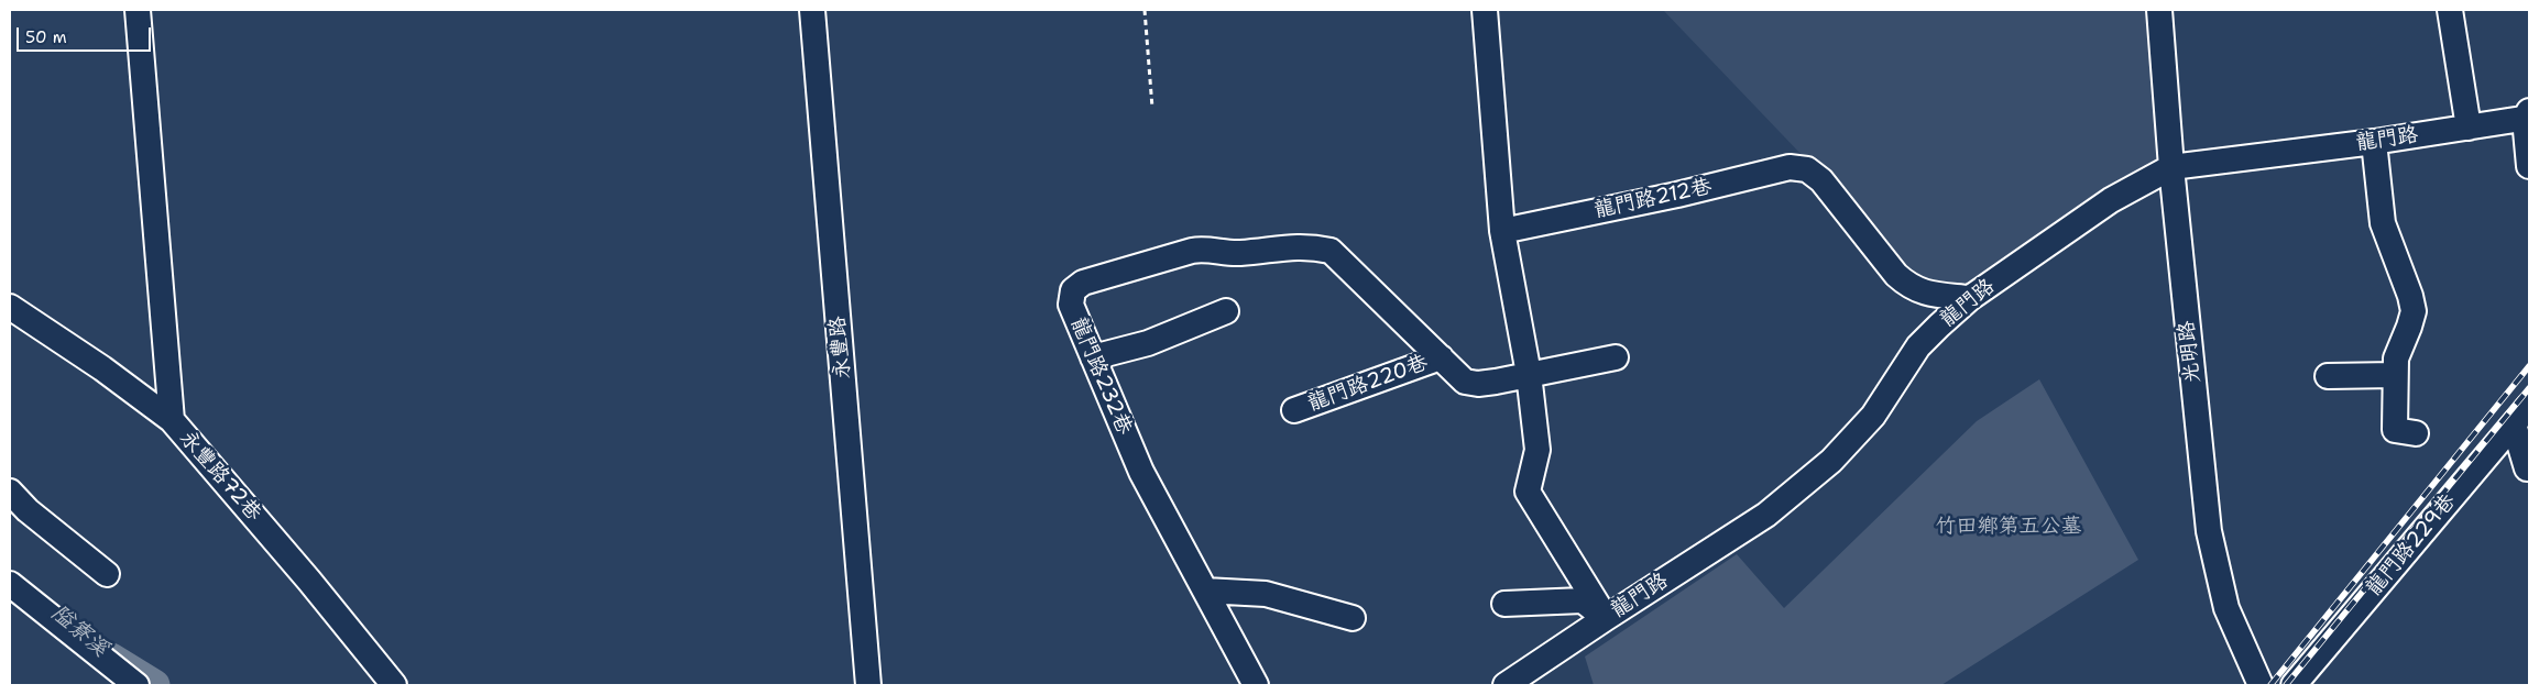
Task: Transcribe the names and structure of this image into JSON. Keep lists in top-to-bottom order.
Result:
{
  "streets": {
    "street": [
      "龍門路",
      "龍門路212巷",
      "永豐路",
      "光明路",
      "龍門路232巷",
      "龍門路220巷",
      "永豐路72巷",
      "龍門路229巷"
    ]
  },
  "crossings": [
    ["龍門路", "龍門路212巷"],
    ["龍門路", "光明路"],
    ["龍門路232巷", "龍門路220巷"]
  ],
  "water": ["隘寮溪"],
  "parks": ["竹田鄉第五公墓"],
  "scale_bar": "50 m"
}
